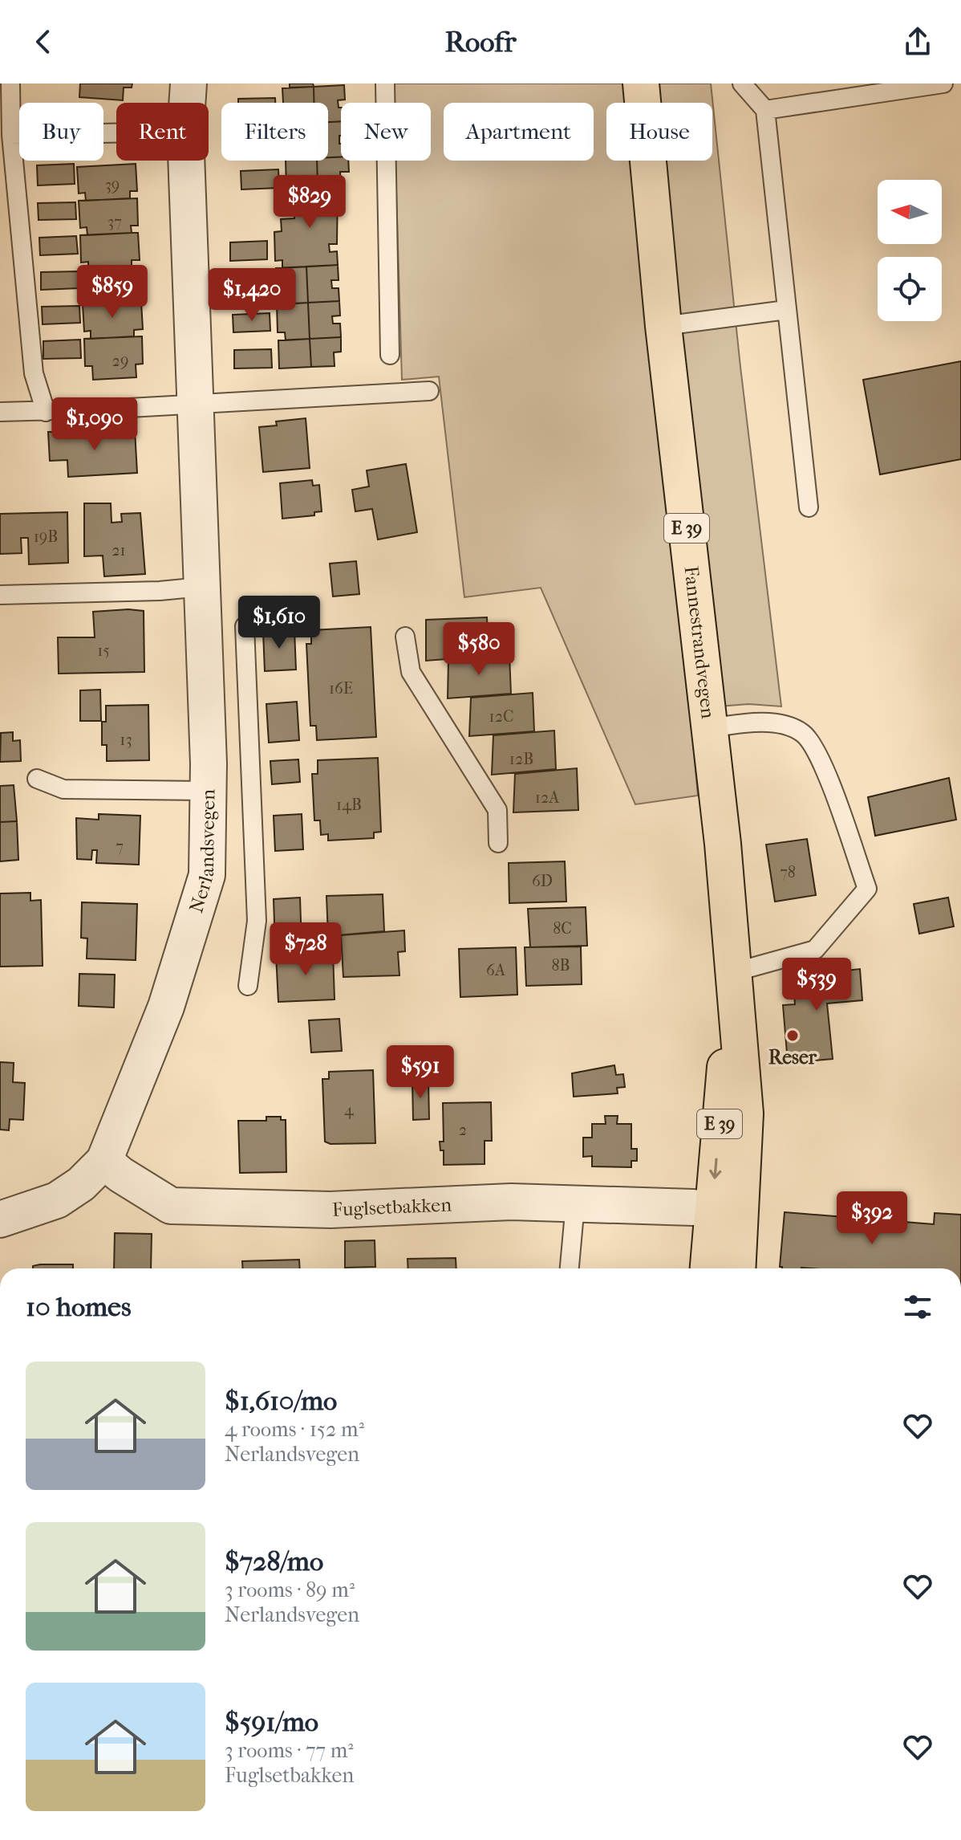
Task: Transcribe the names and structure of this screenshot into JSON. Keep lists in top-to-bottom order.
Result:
{
  "streets": {
    "highway": ["E 39", "Fannestrandvegen"],
    "street": ["Nerlandsvegen", "Fuglsetbakken"]
  },
  "crossings": [
    ["Nerlandsvegen", "Fuglsetbakken"]
  ],
  "places": ["Reser"],
  "house_numbers": [
    "39",
    "37",
    "29",
    "19B",
    "21",
    "15",
    "16E",
    "12C",
    "13",
    "12B",
    "12A",
    "14B",
    "7",
    "78",
    "6D",
    "8C",
    "8B",
    "6A",
    "4",
    "2"
  ],
  "north": "left",
  "page": {
    "header": "Roofr",
    "chip": [
      "Buy",
      "Rent",
      "Filters",
      "New",
      "Apartment",
      "House"
    ],
    "price": [
      "$829",
      "$859",
      "$1,420",
      "$1,090",
      "$1,610",
      "$580",
      "$728",
      "$539",
      "$591",
      "$392"
    ],
    "heading": "10 homes",
    "list": [
      {
        "name": "$1,610/mo",
        "note": "4 rooms · 152 m² · Nerlandsvegen"
      },
      {
        "name": "$728/mo",
        "note": "3 rooms · 89 m² · Nerlandsvegen"
      },
      {
        "name": "$591/mo",
        "note": "3 rooms · 77 m² · Fuglsetbakken"
      }
    ]
  }
}
